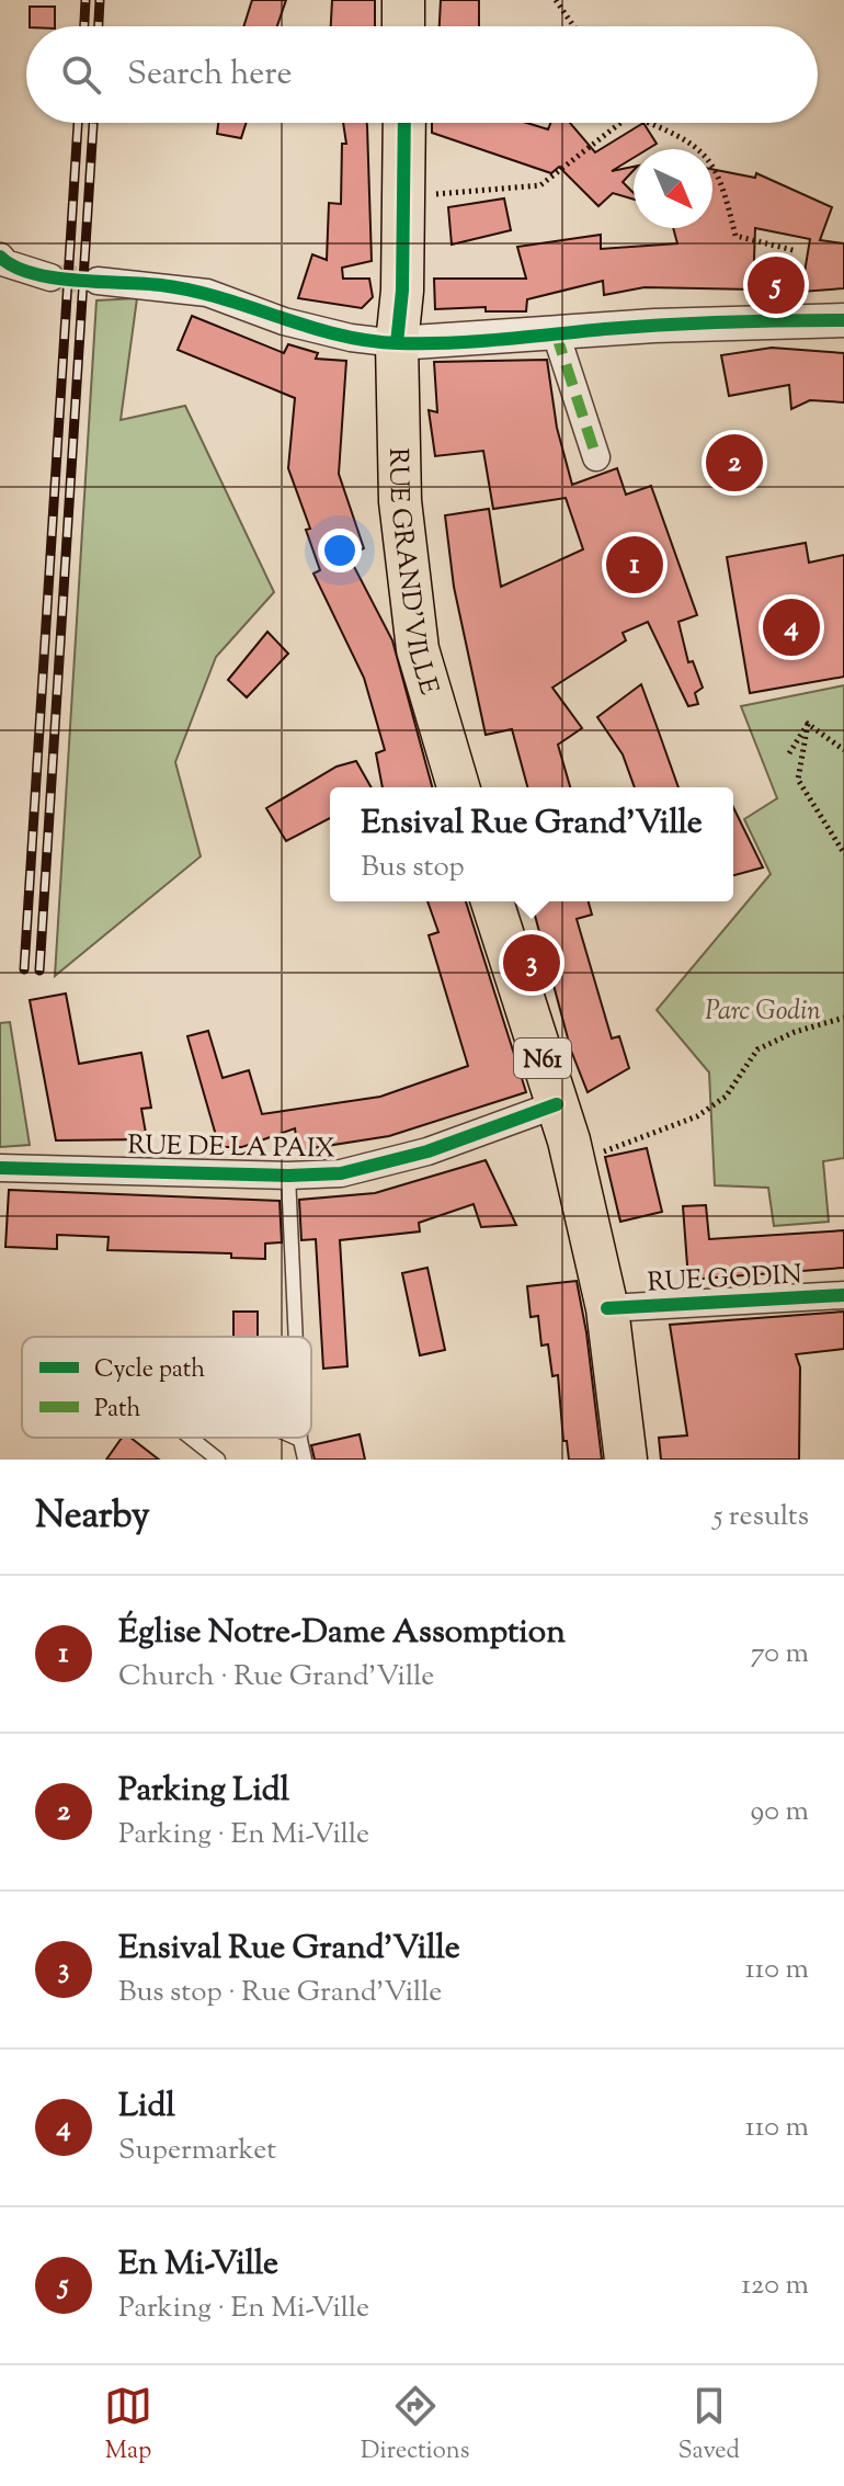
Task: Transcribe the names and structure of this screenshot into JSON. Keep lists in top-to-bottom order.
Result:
{
  "streets": {
    "main road": ["RUE GRAND'VILLE", "N61"],
    "street": ["RUE DE LA PAIX", "RUE GODIN"]
  },
  "crossings": [
    ["N61", "RUE DE LA PAIX"],
    ["N61", "RUE GODIN"]
  ],
  "parks": ["Parc Godin"],
  "legend": ["Cycle path", "Path"],
  "north": "bottom right",
  "page": {
    "search": "Search here",
    "pins": [
      "5",
      "2",
      "1",
      "4",
      "3"
    ],
    "popup": ["Ensival Rue Grand'Ville", "Bus stop"],
    "heading": ["Nearby", "5 results"],
    "list": [
      {
        "mark": "1",
        "name": "Église Notre-Dame Assomption",
        "note": "Church · Rue Grand'Ville",
        "value": "70 m"
      },
      {
        "mark": "2",
        "name": "Parking Lidl",
        "note": "Parking · En Mi-Ville",
        "value": "90 m"
      },
      {
        "mark": "3",
        "name": "Ensival Rue Grand'Ville",
        "note": "Bus stop · Rue Grand'Ville",
        "value": "110 m"
      },
      {
        "mark": "4",
        "name": "Lidl",
        "note": "Supermarket",
        "value": "110 m"
      },
      {
        "mark": "5",
        "name": "En Mi-Ville",
        "note": "Parking · En Mi-Ville",
        "value": "120 m"
      }
    ],
    "nav": ["Map", "Directions", "Saved"]
  }
}
